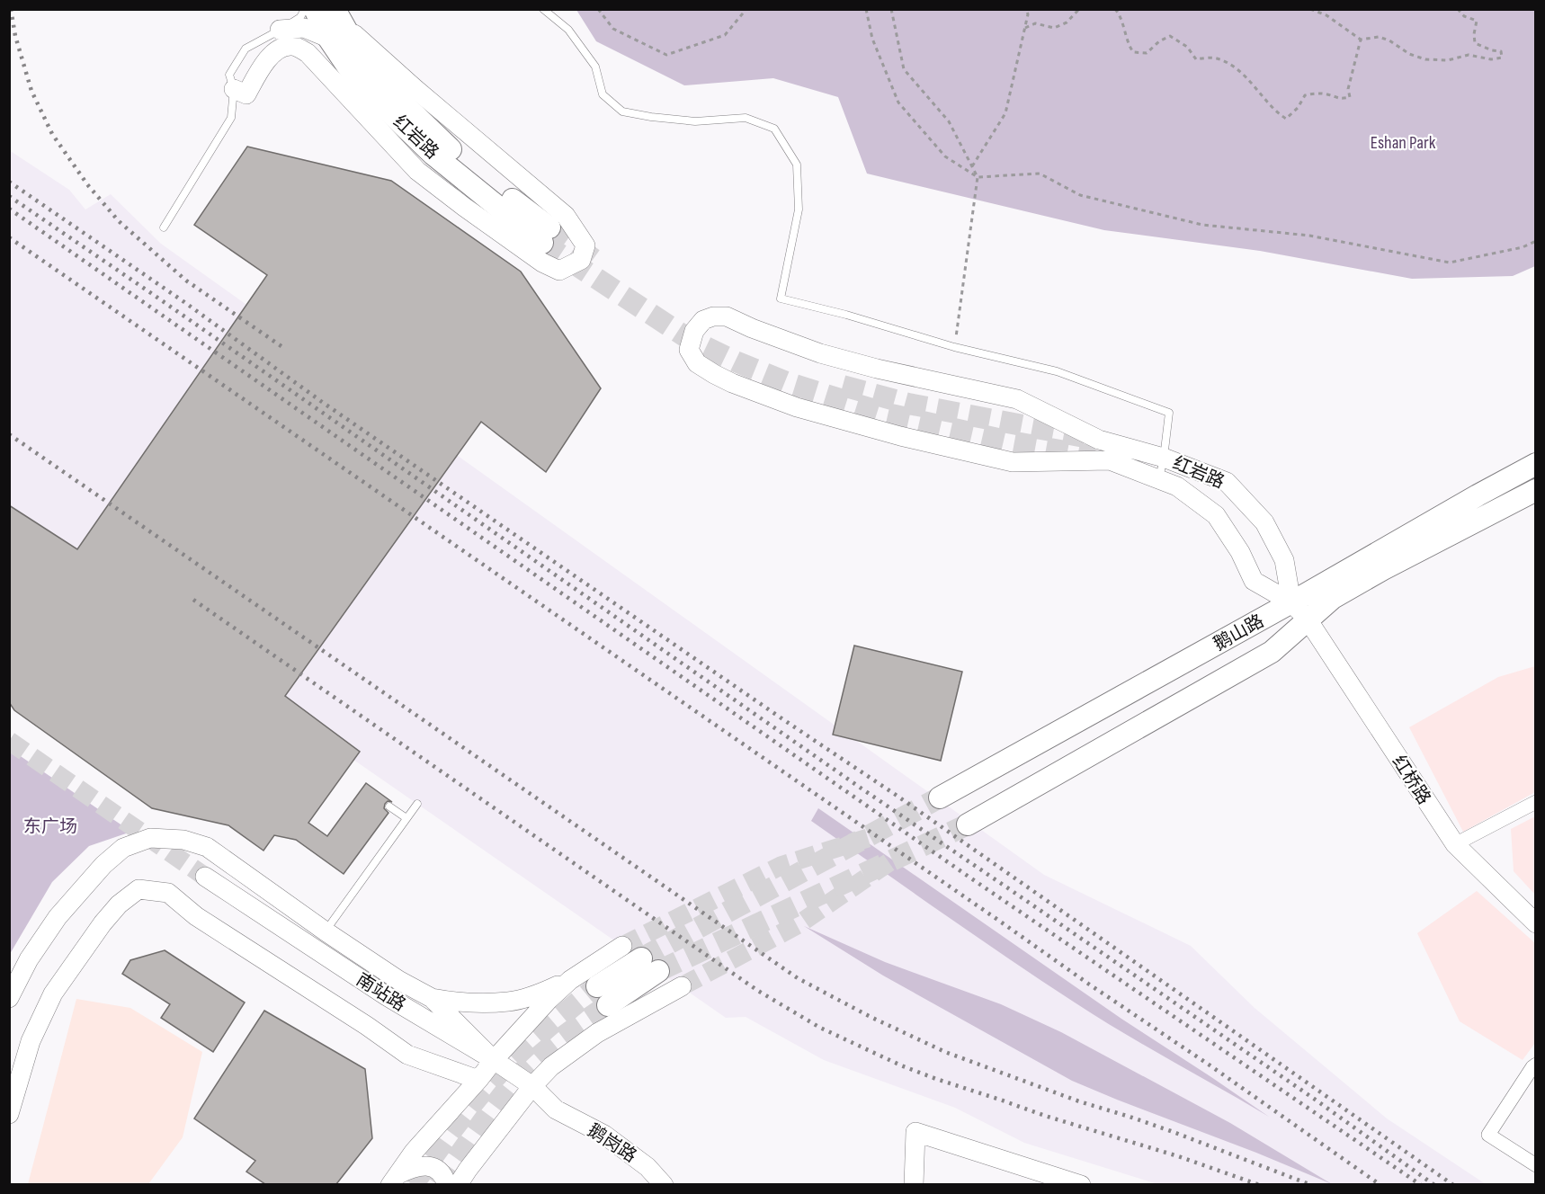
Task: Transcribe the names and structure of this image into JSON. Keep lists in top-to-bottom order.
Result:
{
  "streets": {
    "main road": ["红岩路", "鹅山路"],
    "street": ["红桥路", "南站路", "鹅岗路"]
  },
  "crossings": [
    ["红岩路", "鹅山路"],
    ["红岩路", "红桥路"],
    ["鹅山路", "红桥路"],
    ["南站路", "鹅岗路"]
  ],
  "parks": ["Eshan Park", "东广场"]
}
